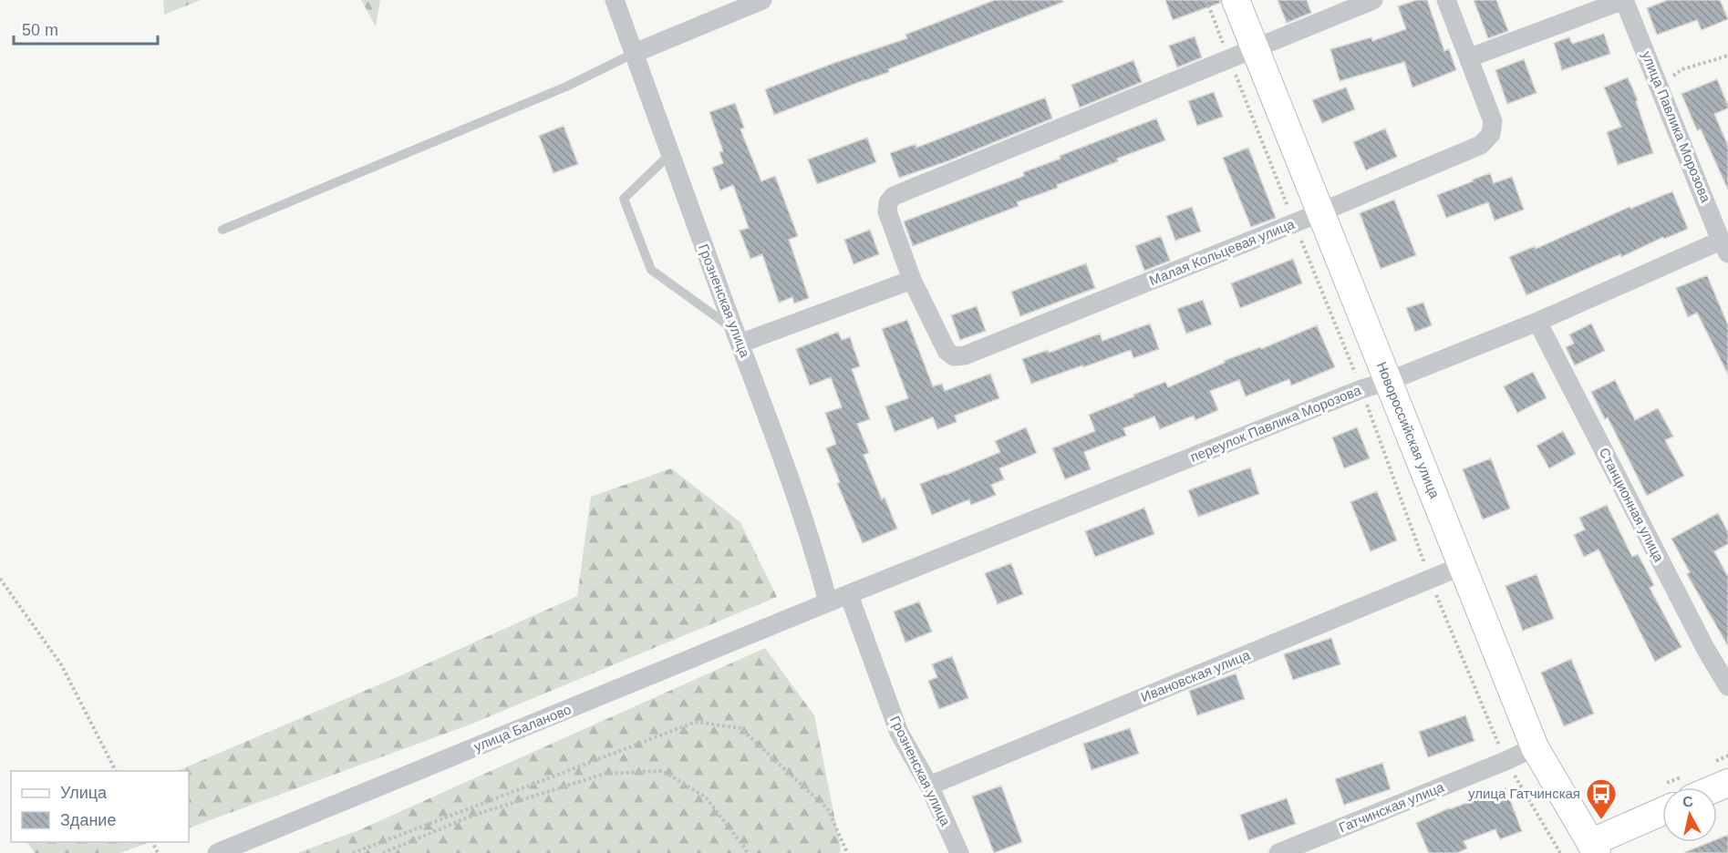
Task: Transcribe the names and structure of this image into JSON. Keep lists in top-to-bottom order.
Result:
{
  "streets": {
    "main road": ["Новороссийская улица"],
    "street": [
      "улица Павлика Морозова",
      "Малая Кольцевая улица",
      "Грозненская улица",
      "переулок Павлика Морозова",
      "Станционная улица",
      "Ивановская улица",
      "улица Баланово",
      "Гатчинская улица"
    ]
  },
  "crossings": [
    ["улица Павлика Морозова", "переулок Павлика Морозова"],
    ["Малая Кольцевая улица", "Новороссийская улица"],
    ["Грозненская улица", "переулок Павлика Морозова"],
    ["Грозненская улица", "Ивановская улица"],
    ["Грозненская улица", "улица Баланово"],
    ["переулок Павлика Морозова", "Новороссийская улица"],
    ["переулок Павлика Морозова", "Станционная улица"],
    ["переулок Павлика Морозова", "улица Баланово"],
    ["Новороссийская улица", "Ивановская улица"],
    ["Новороссийская улица", "Гатчинская улица"]
  ],
  "places": {
    "bus stop": ["улица Гатчинская"]
  },
  "legend": ["Улица", "Здание"],
  "scale_bar": "50 m",
  "north": "top"
}
